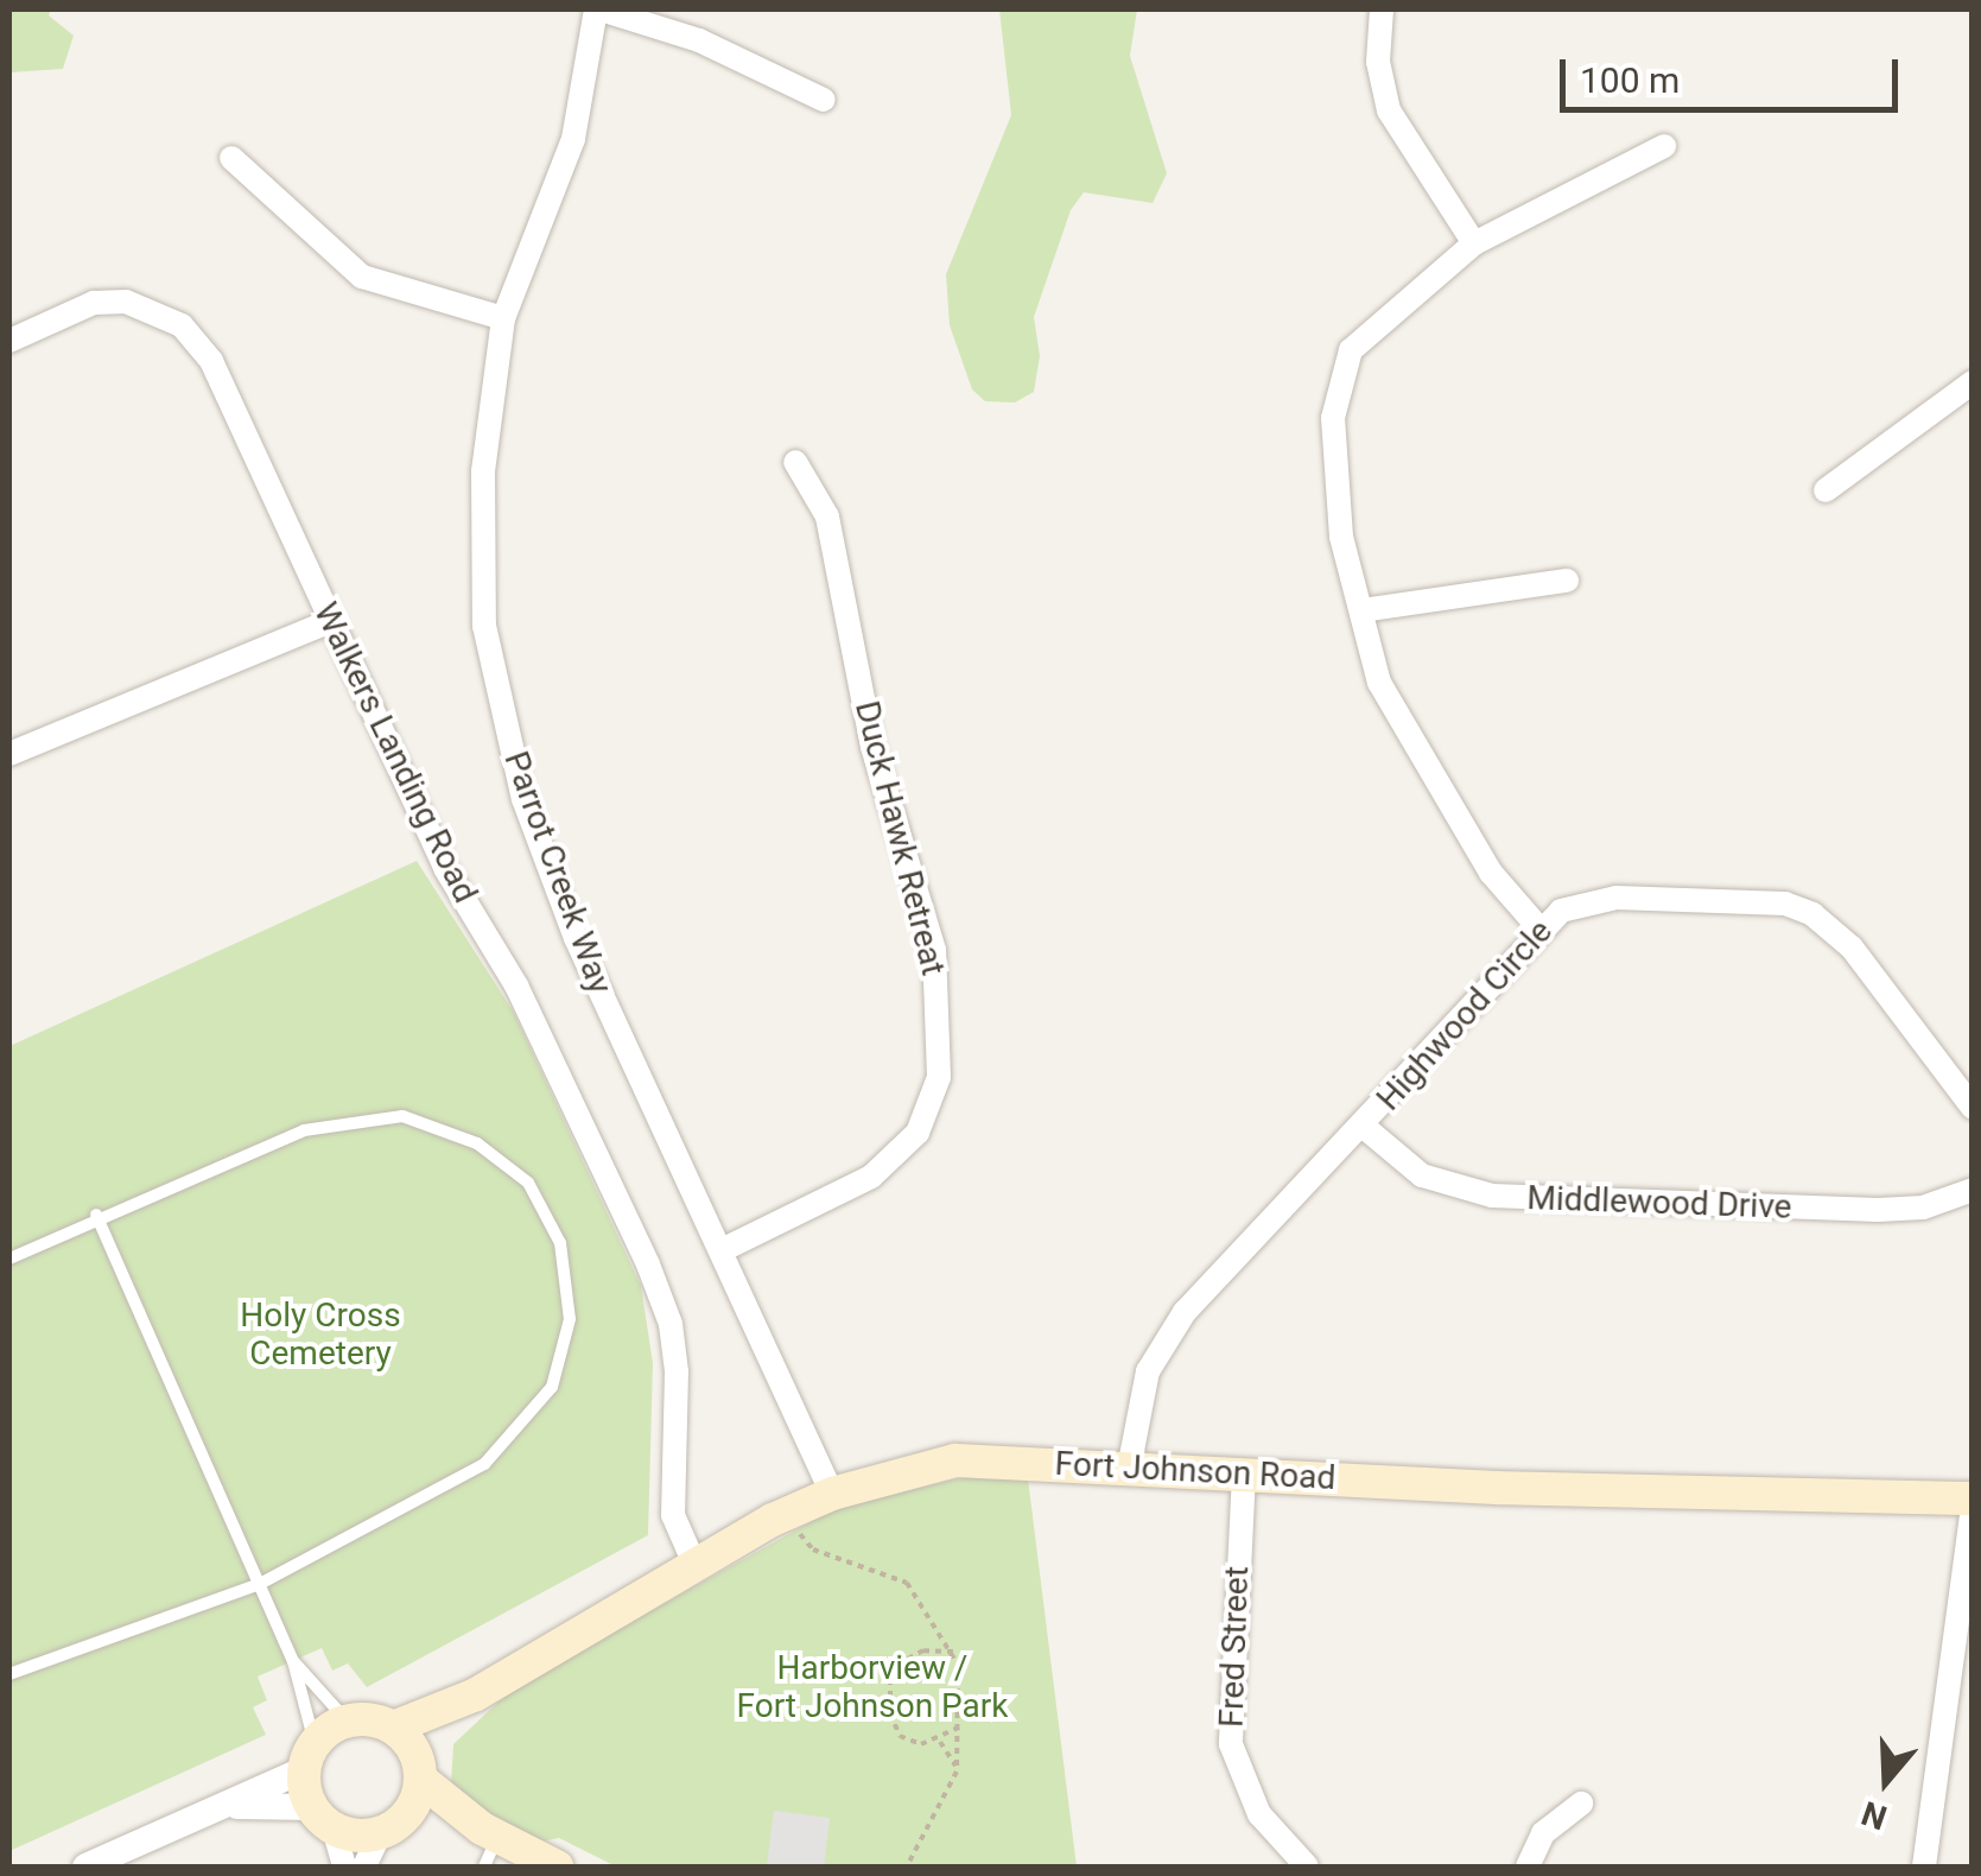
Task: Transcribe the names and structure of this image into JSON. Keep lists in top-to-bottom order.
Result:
{
  "streets": {
    "main road": ["Fort Johnson Road"],
    "street": [
      "Walkers Landing Road",
      "Duck Hawk Retreat",
      "Parrot Creek Way",
      "Highwood Circle",
      "Middlewood Drive",
      "Fred Street"
    ]
  },
  "crossings": [
    ["Walkers Landing Road", "Fort Johnson Road"],
    ["Duck Hawk Retreat", "Parrot Creek Way"],
    ["Parrot Creek Way", "Fort Johnson Road"],
    ["Highwood Circle", "Middlewood Drive"],
    ["Highwood Circle", "Fort Johnson Road"],
    ["Fort Johnson Road", "Fred Street"]
  ],
  "parks": ["Holy Cross Cemetery", "Harborview / Fort Johnson Park"],
  "scale_bar": "100 m",
  "north": "bottom"
}
